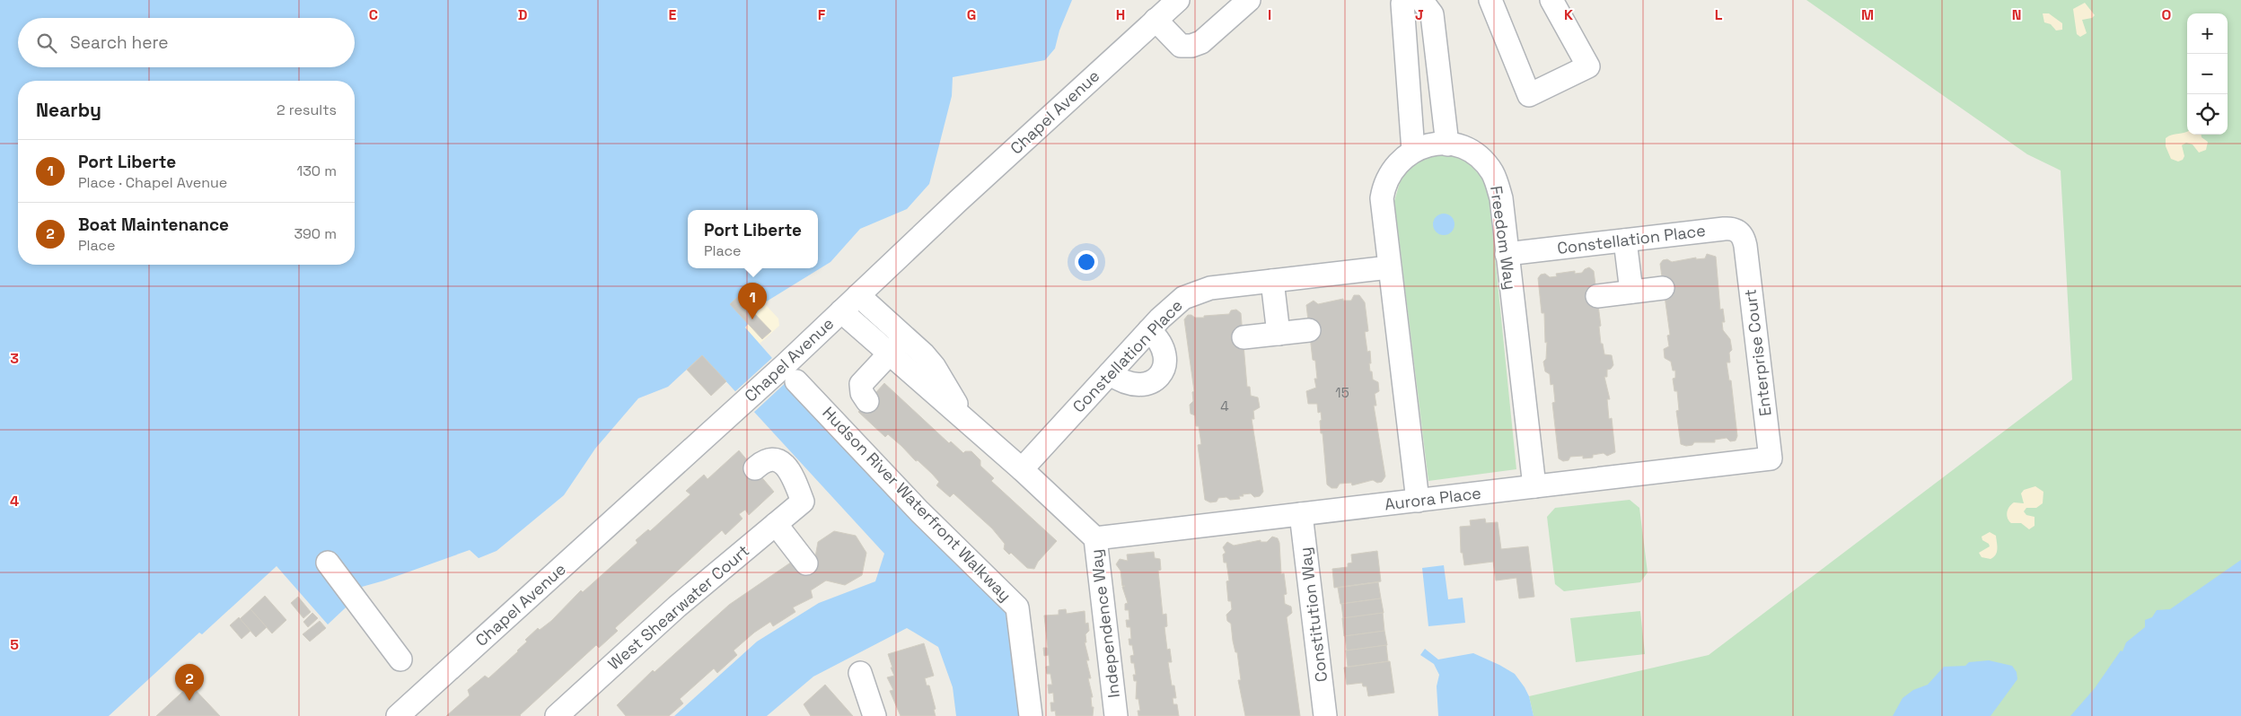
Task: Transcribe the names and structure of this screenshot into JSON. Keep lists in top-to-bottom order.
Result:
{
  "streets": {
    "street": [
      "Chapel Avenue",
      "Freedom Way",
      "Constellation Place",
      "Enterprise Court",
      "Aurora Place",
      "Hudson River Waterfront Walkway",
      "West Shearwater Court",
      "Constitution Way",
      "Independence Way"
    ]
  },
  "crossings": [
    ["Chapel Avenue", "Hudson River Waterfront Walkway"],
    ["Chapel Avenue", "Independence Way"],
    ["Freedom Way", "Constellation Place"],
    ["Freedom Way", "Aurora Place"],
    ["Constellation Place", "Enterprise Court"],
    ["Constellation Place", "Independence Way"],
    ["Enterprise Court", "Aurora Place"],
    ["Aurora Place", "Constitution Way"],
    ["Aurora Place", "Independence Way"]
  ],
  "house_numbers": ["15", "4"],
  "page": {
    "map_buttons": ["+", "−"],
    "search": "Search here",
    "heading": ["Nearby", "2 results"],
    "list": [
      {
        "mark": "1",
        "name": "Port Liberte",
        "note": "Place · Chapel Avenue",
        "value": "130 m"
      },
      {
        "mark": "2",
        "name": "Boat Maintenance",
        "note": "Place",
        "value": "390 m"
      }
    ],
    "popup": ["Port Liberte", "Place"],
    "pins": ["1", "2"]
  },
  "grid": {
    "columns": [
      "C",
      "D",
      "E",
      "F",
      "G",
      "H",
      "I",
      "J",
      "K",
      "L",
      "M",
      "N",
      "O"
    ],
    "rows": ["3", "4", "5"]
  }
}
